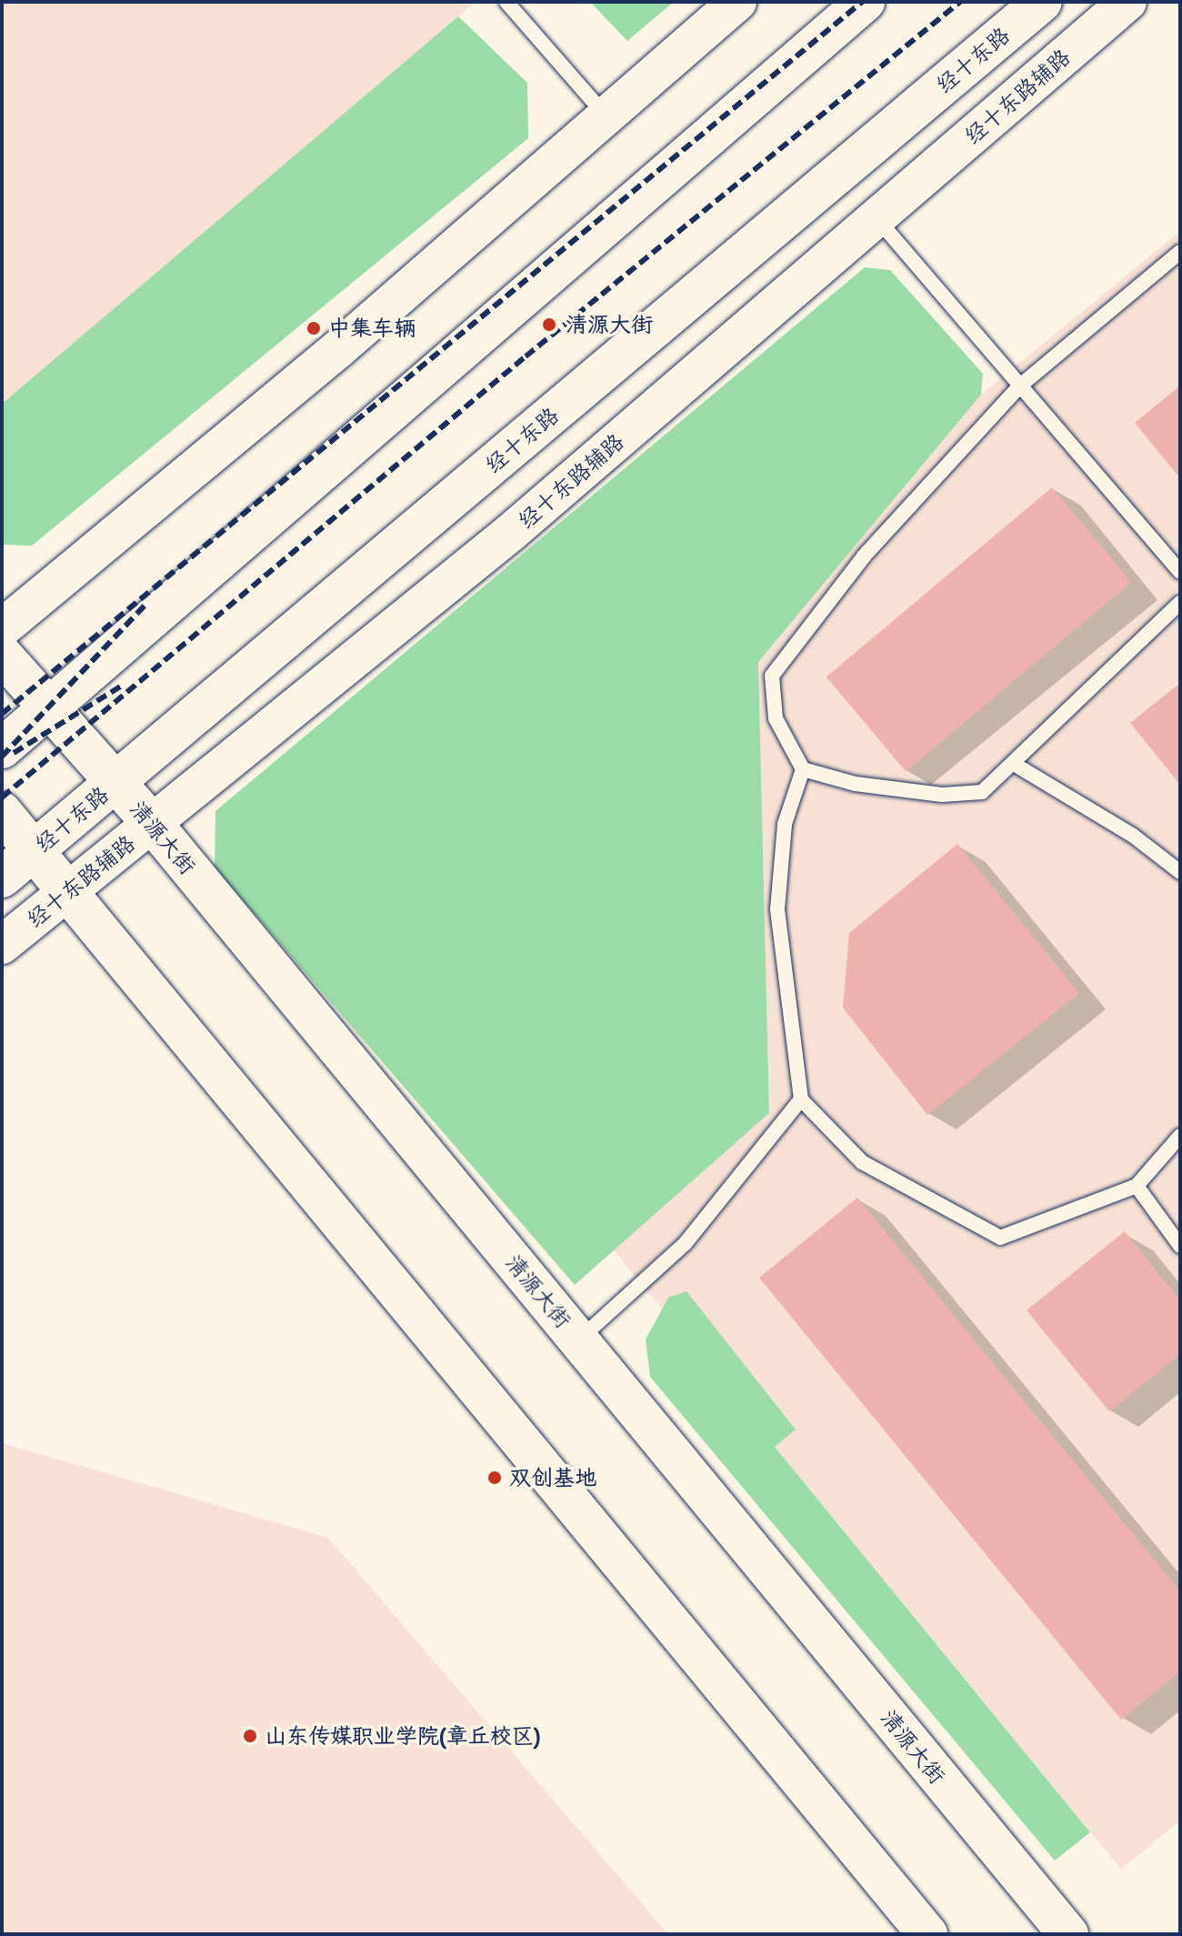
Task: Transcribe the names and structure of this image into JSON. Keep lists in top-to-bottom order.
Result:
{
  "streets": {
    "main road": ["经十东路", "清源大街"],
    "street": ["经十东路辅路"]
  },
  "crossings": [
    ["经十东路", "清源大街"],
    ["经十东路辅路", "清源大街"]
  ],
  "places": [
    "清源大街",
    "中集车辆",
    "双创基地",
    "山东传媒职业学院(章丘校区)"
  ]
}
